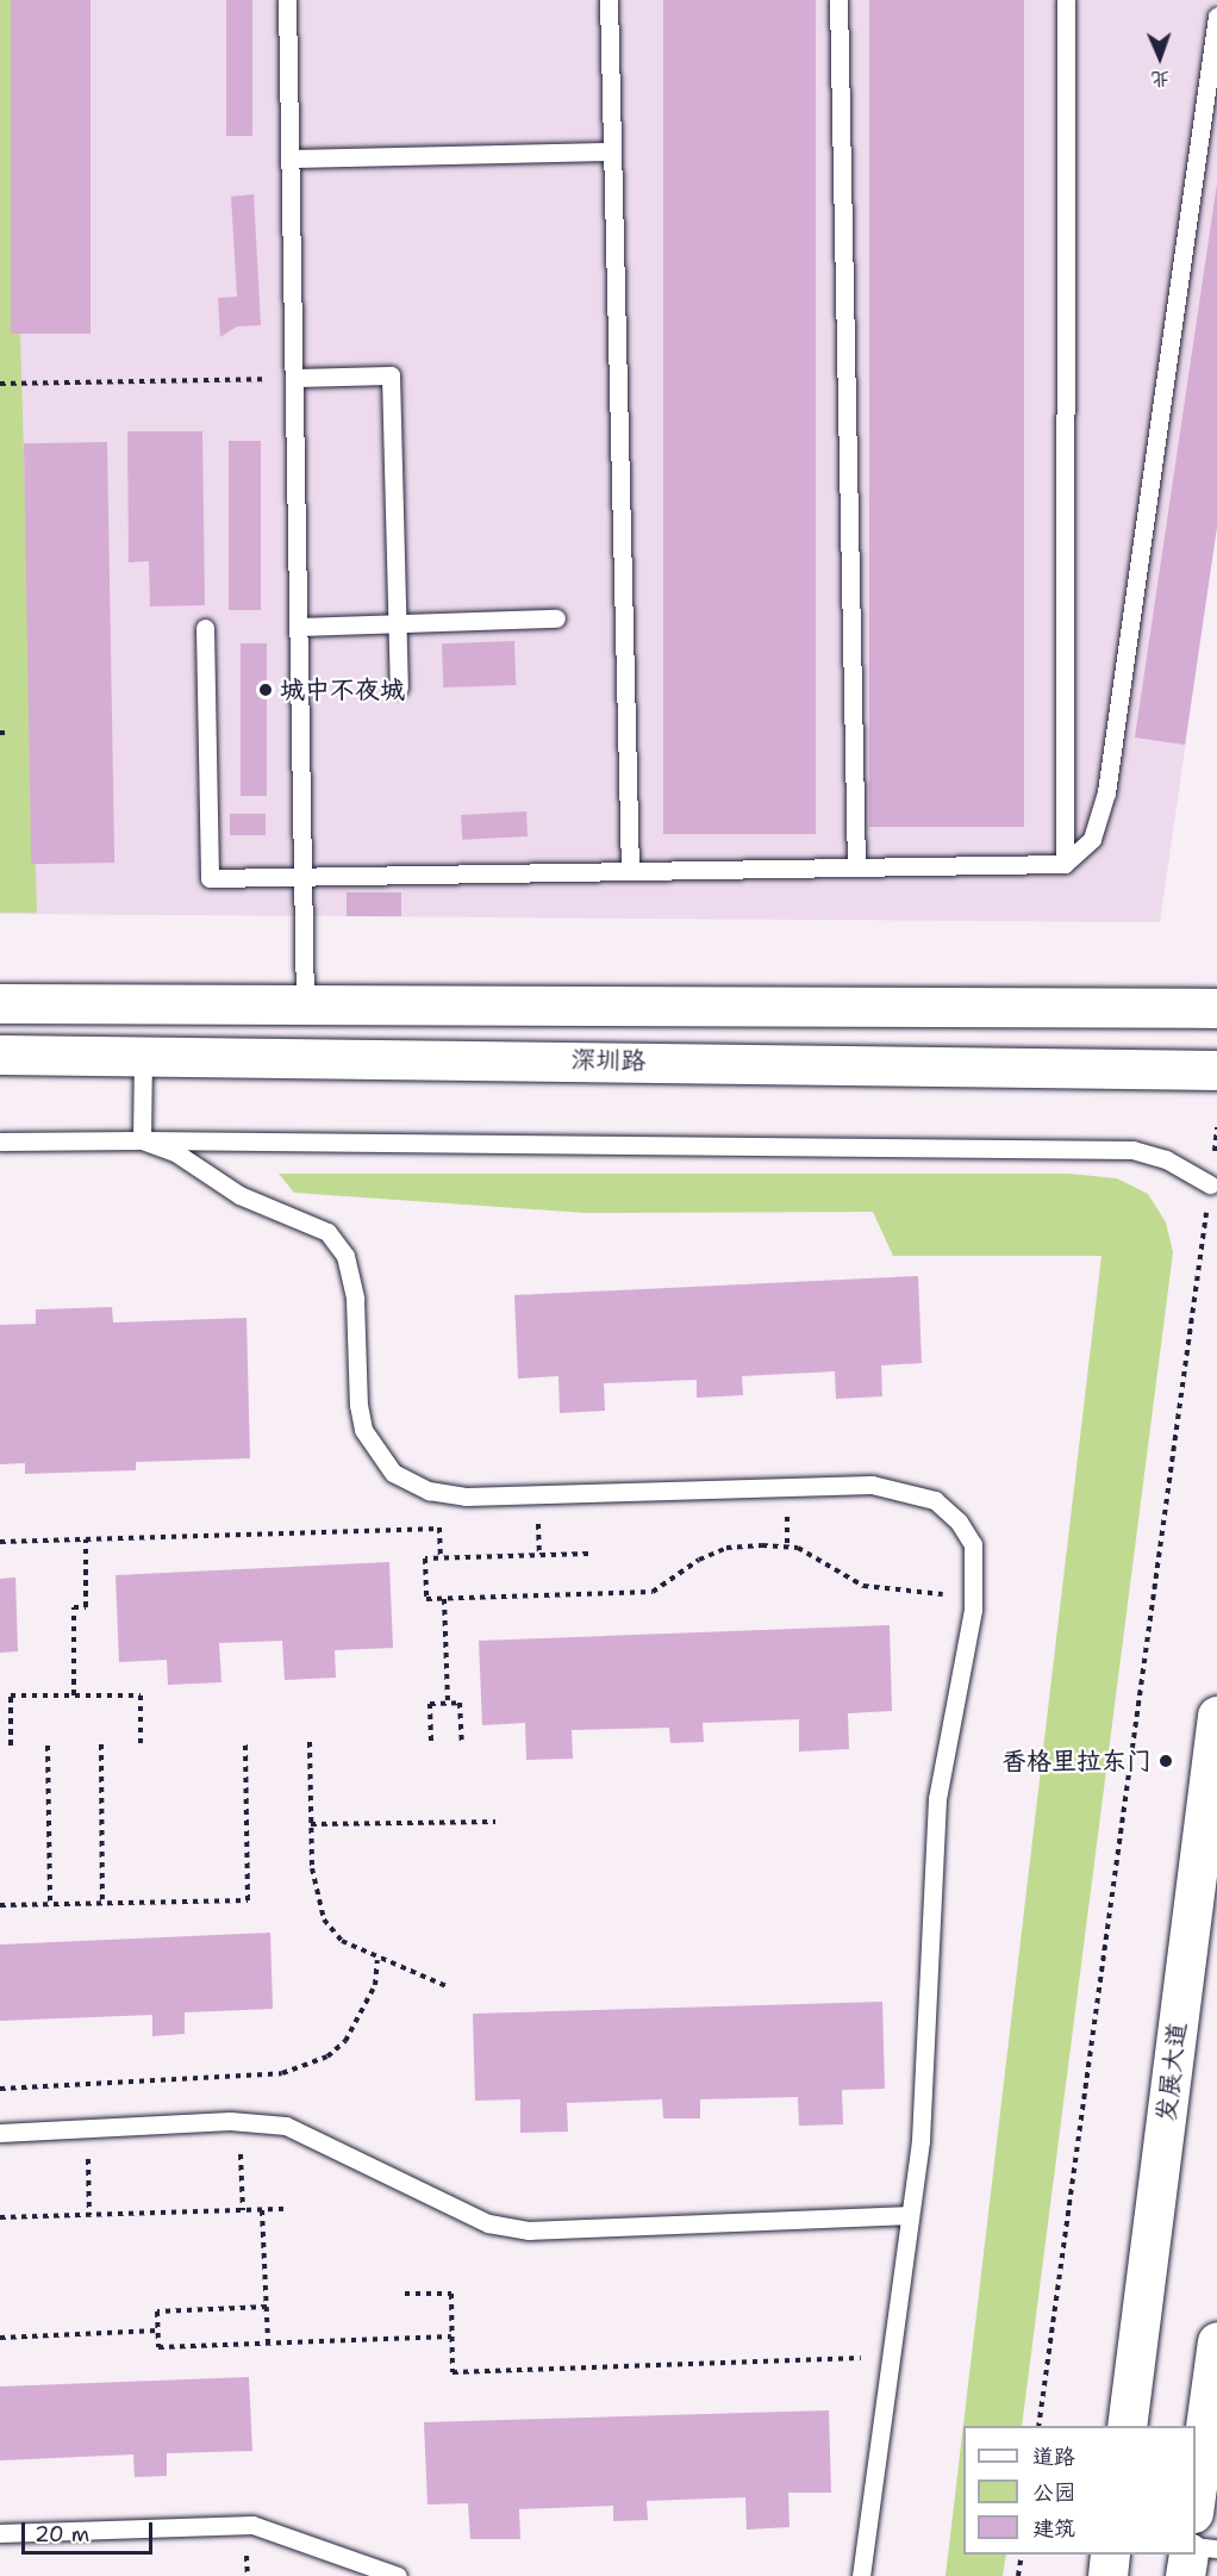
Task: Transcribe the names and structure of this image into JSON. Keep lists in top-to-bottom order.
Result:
{
  "streets": {
    "street": ["深圳路", "发展大道"]
  },
  "places": ["城中不夜城", "香格里拉东门"],
  "legend": ["道路", "公园", "建筑"],
  "scale_bar": "20 m",
  "north": "bottom"
}
